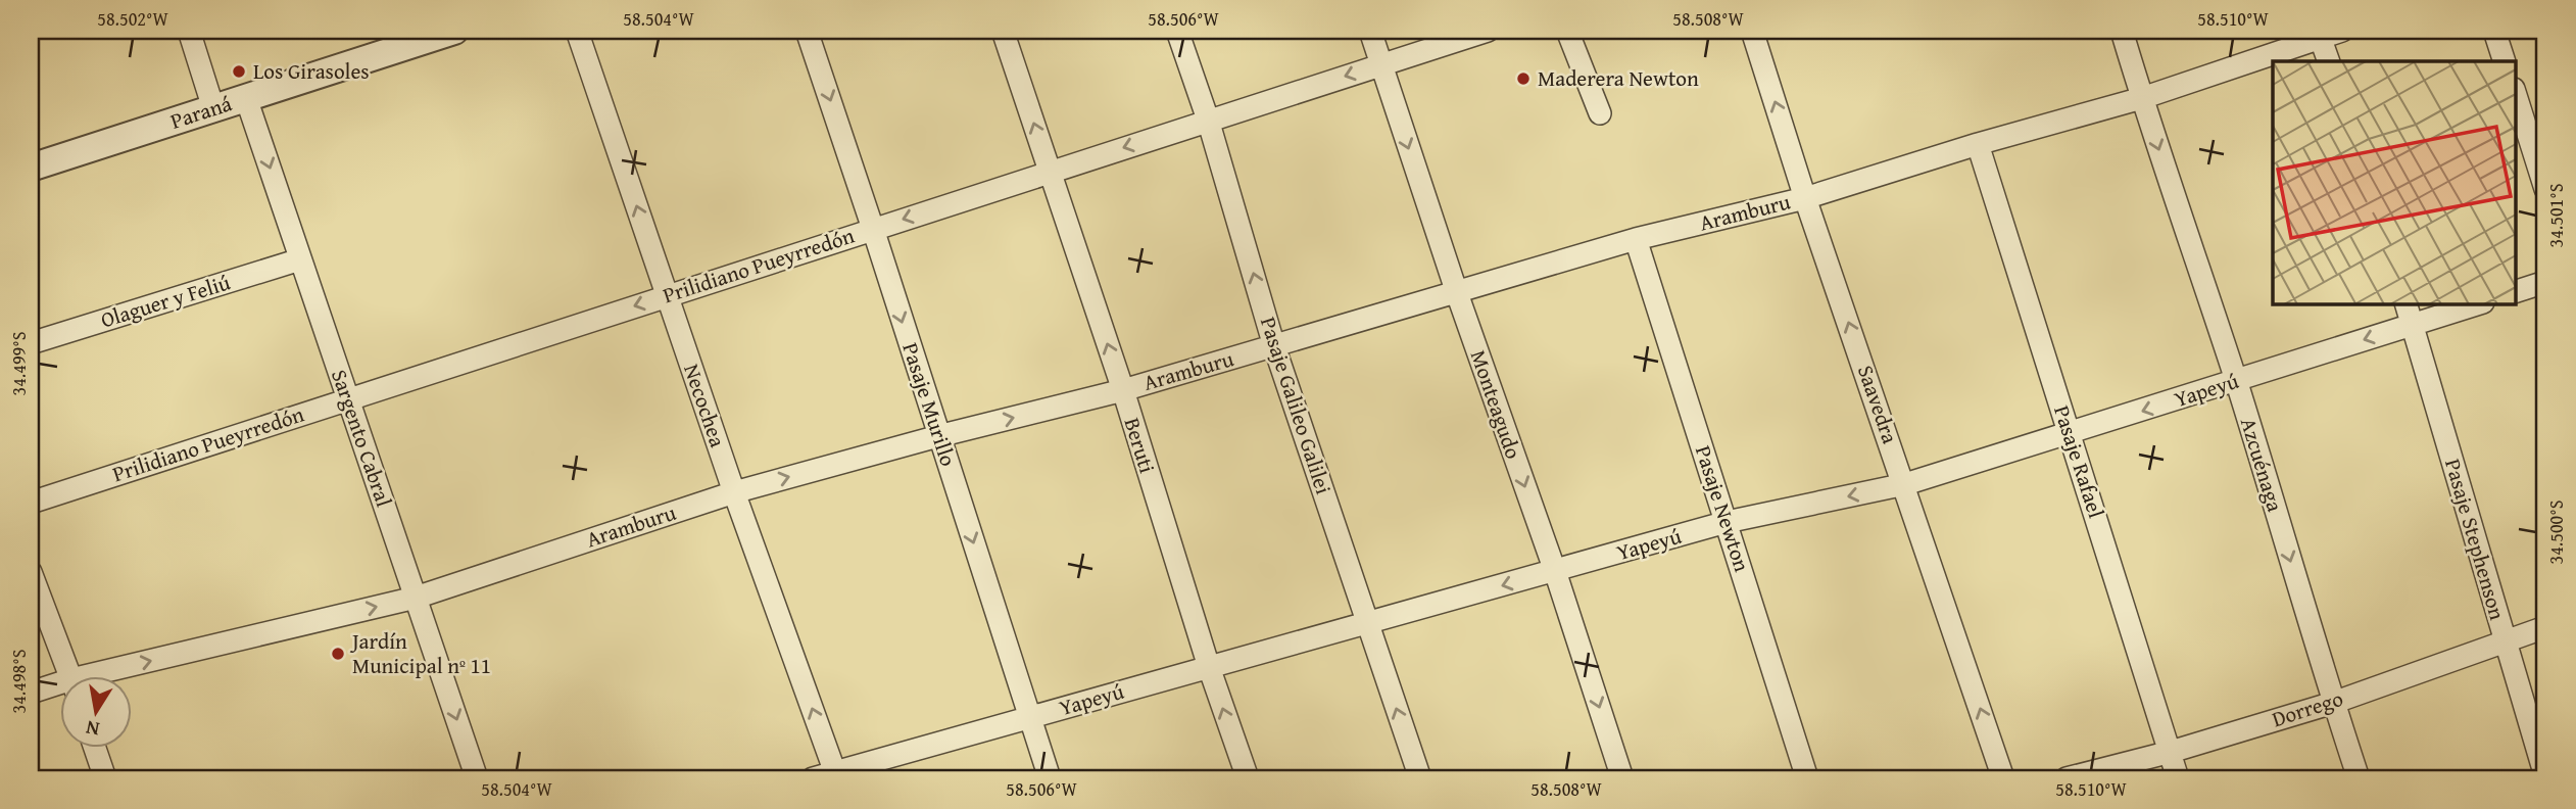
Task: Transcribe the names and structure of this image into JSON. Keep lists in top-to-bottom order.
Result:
{
  "streets": {
    "street": [
      "Paraná",
      "Aramburu",
      "Prilidiano Pueyrredón",
      "Olaguer y Feliú",
      "Yapeyú",
      "Pasaje Murillo",
      "Monteagudo",
      "Saavedra",
      "Necochea",
      "Pasaje Galileo Galilei",
      "Sargento Cabral",
      "Beruti",
      "Pasaje Rafael",
      "Azcuénaga",
      "Pasaje Newton",
      "Pasaje Stephenson",
      "Dorrego"
    ]
  },
  "crossings": [
    ["Paraná", "Sargento Cabral"],
    ["Aramburu", "Pasaje Murillo"],
    ["Aramburu", "Monteagudo"],
    ["Aramburu", "Saavedra"],
    ["Aramburu", "Necochea"],
    ["Aramburu", "Pasaje Galileo Galilei"],
    ["Aramburu", "Sargento Cabral"],
    ["Aramburu", "Beruti"],
    ["Aramburu", "Pasaje Rafael"],
    ["Aramburu", "Azcuénaga"],
    ["Aramburu", "Pasaje Newton"],
    ["Prilidiano Pueyrredón", "Pasaje Murillo"],
    ["Prilidiano Pueyrredón", "Monteagudo"],
    ["Prilidiano Pueyrredón", "Necochea"],
    ["Prilidiano Pueyrredón", "Pasaje Galileo Galilei"],
    ["Prilidiano Pueyrredón", "Sargento Cabral"],
    ["Prilidiano Pueyrredón", "Beruti"],
    ["Olaguer y Feliú", "Sargento Cabral"],
    ["Yapeyú", "Pasaje Murillo"],
    ["Yapeyú", "Monteagudo"],
    ["Yapeyú", "Saavedra"],
    ["Yapeyú", "Necochea"],
    ["Yapeyú", "Pasaje Galileo Galilei"],
    ["Yapeyú", "Beruti"],
    ["Yapeyú", "Pasaje Rafael"],
    ["Yapeyú", "Azcuénaga"],
    ["Yapeyú", "Pasaje Newton"],
    ["Yapeyú", "Pasaje Stephenson"],
    ["Pasaje Rafael", "Dorrego"],
    ["Azcuénaga", "Dorrego"],
    ["Pasaje Stephenson", "Dorrego"]
  ],
  "one_way": [
    "Prilidiano Pueyrredón",
    "Yapeyú",
    "Pasaje Murillo",
    "Monteagudo",
    "Saavedra",
    "Necochea",
    "Pasaje Galileo Galilei",
    "Sargento Cabral",
    "Beruti",
    "Azcuénaga"
  ],
  "places": ["Los Girasoles", "Maderera Newton", "Jardín Municipal nº 11"],
  "north": "bottom",
  "coordinates": [
    "58.502°W",
    "58.504°W",
    "58.506°W",
    "58.508°W",
    "58.510°W",
    "34.501°S",
    "34.499°S",
    "34.500°S",
    "34.498°S"
  ]
}
